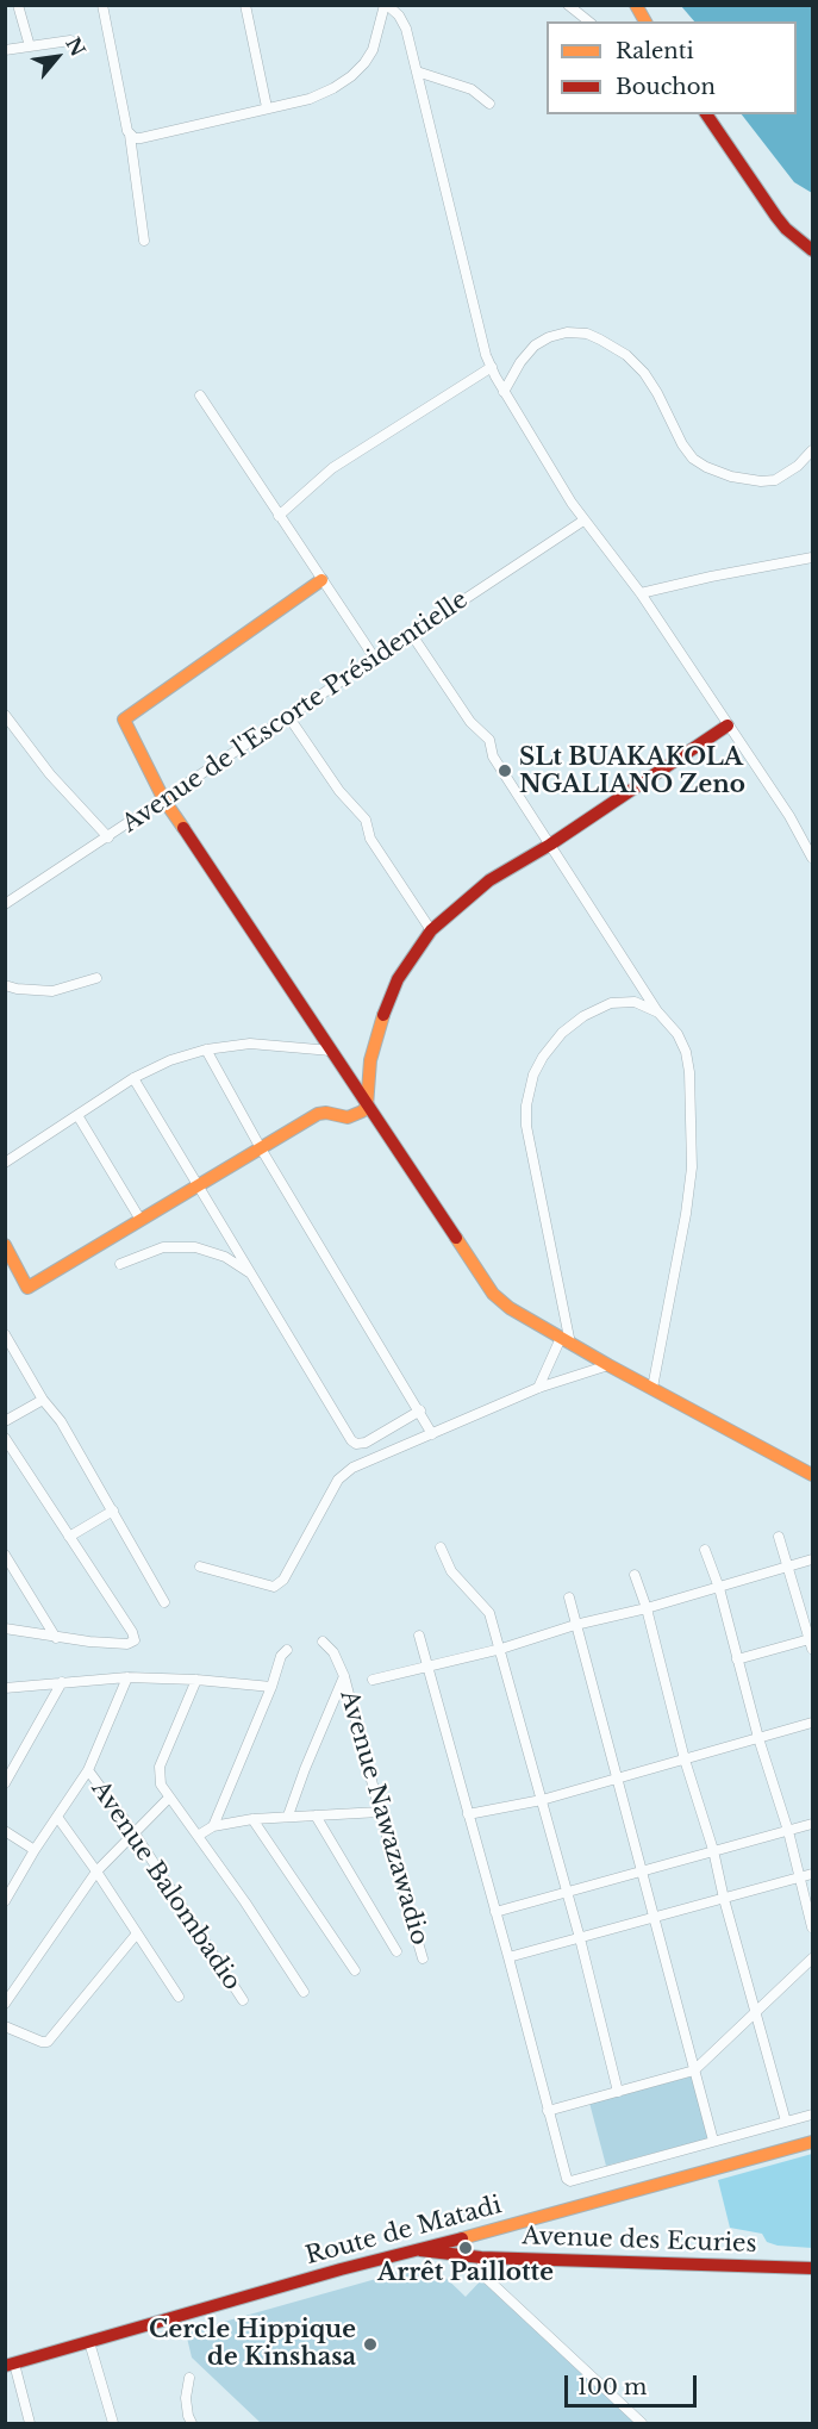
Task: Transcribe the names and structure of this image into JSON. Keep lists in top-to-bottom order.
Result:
{
  "streets": {
    "street": [
      "Avenue de l'Escorte Présidentielle",
      "Avenue Nawazawadio",
      "Avenue Balombadio",
      "Route de Matadi",
      "Avenue des Ecuries"
    ]
  },
  "crossings": [
    ["Route de Matadi", "Avenue des Ecuries"]
  ],
  "places": ["SLt BUAKAKOLA NGALIANO Zeno", "Arrêt Paillotte", "Cercle Hippique de Kinshasa"],
  "legend": ["Ralenti", "Bouchon"],
  "scale_bar": "100 m",
  "north": "top right"
}
